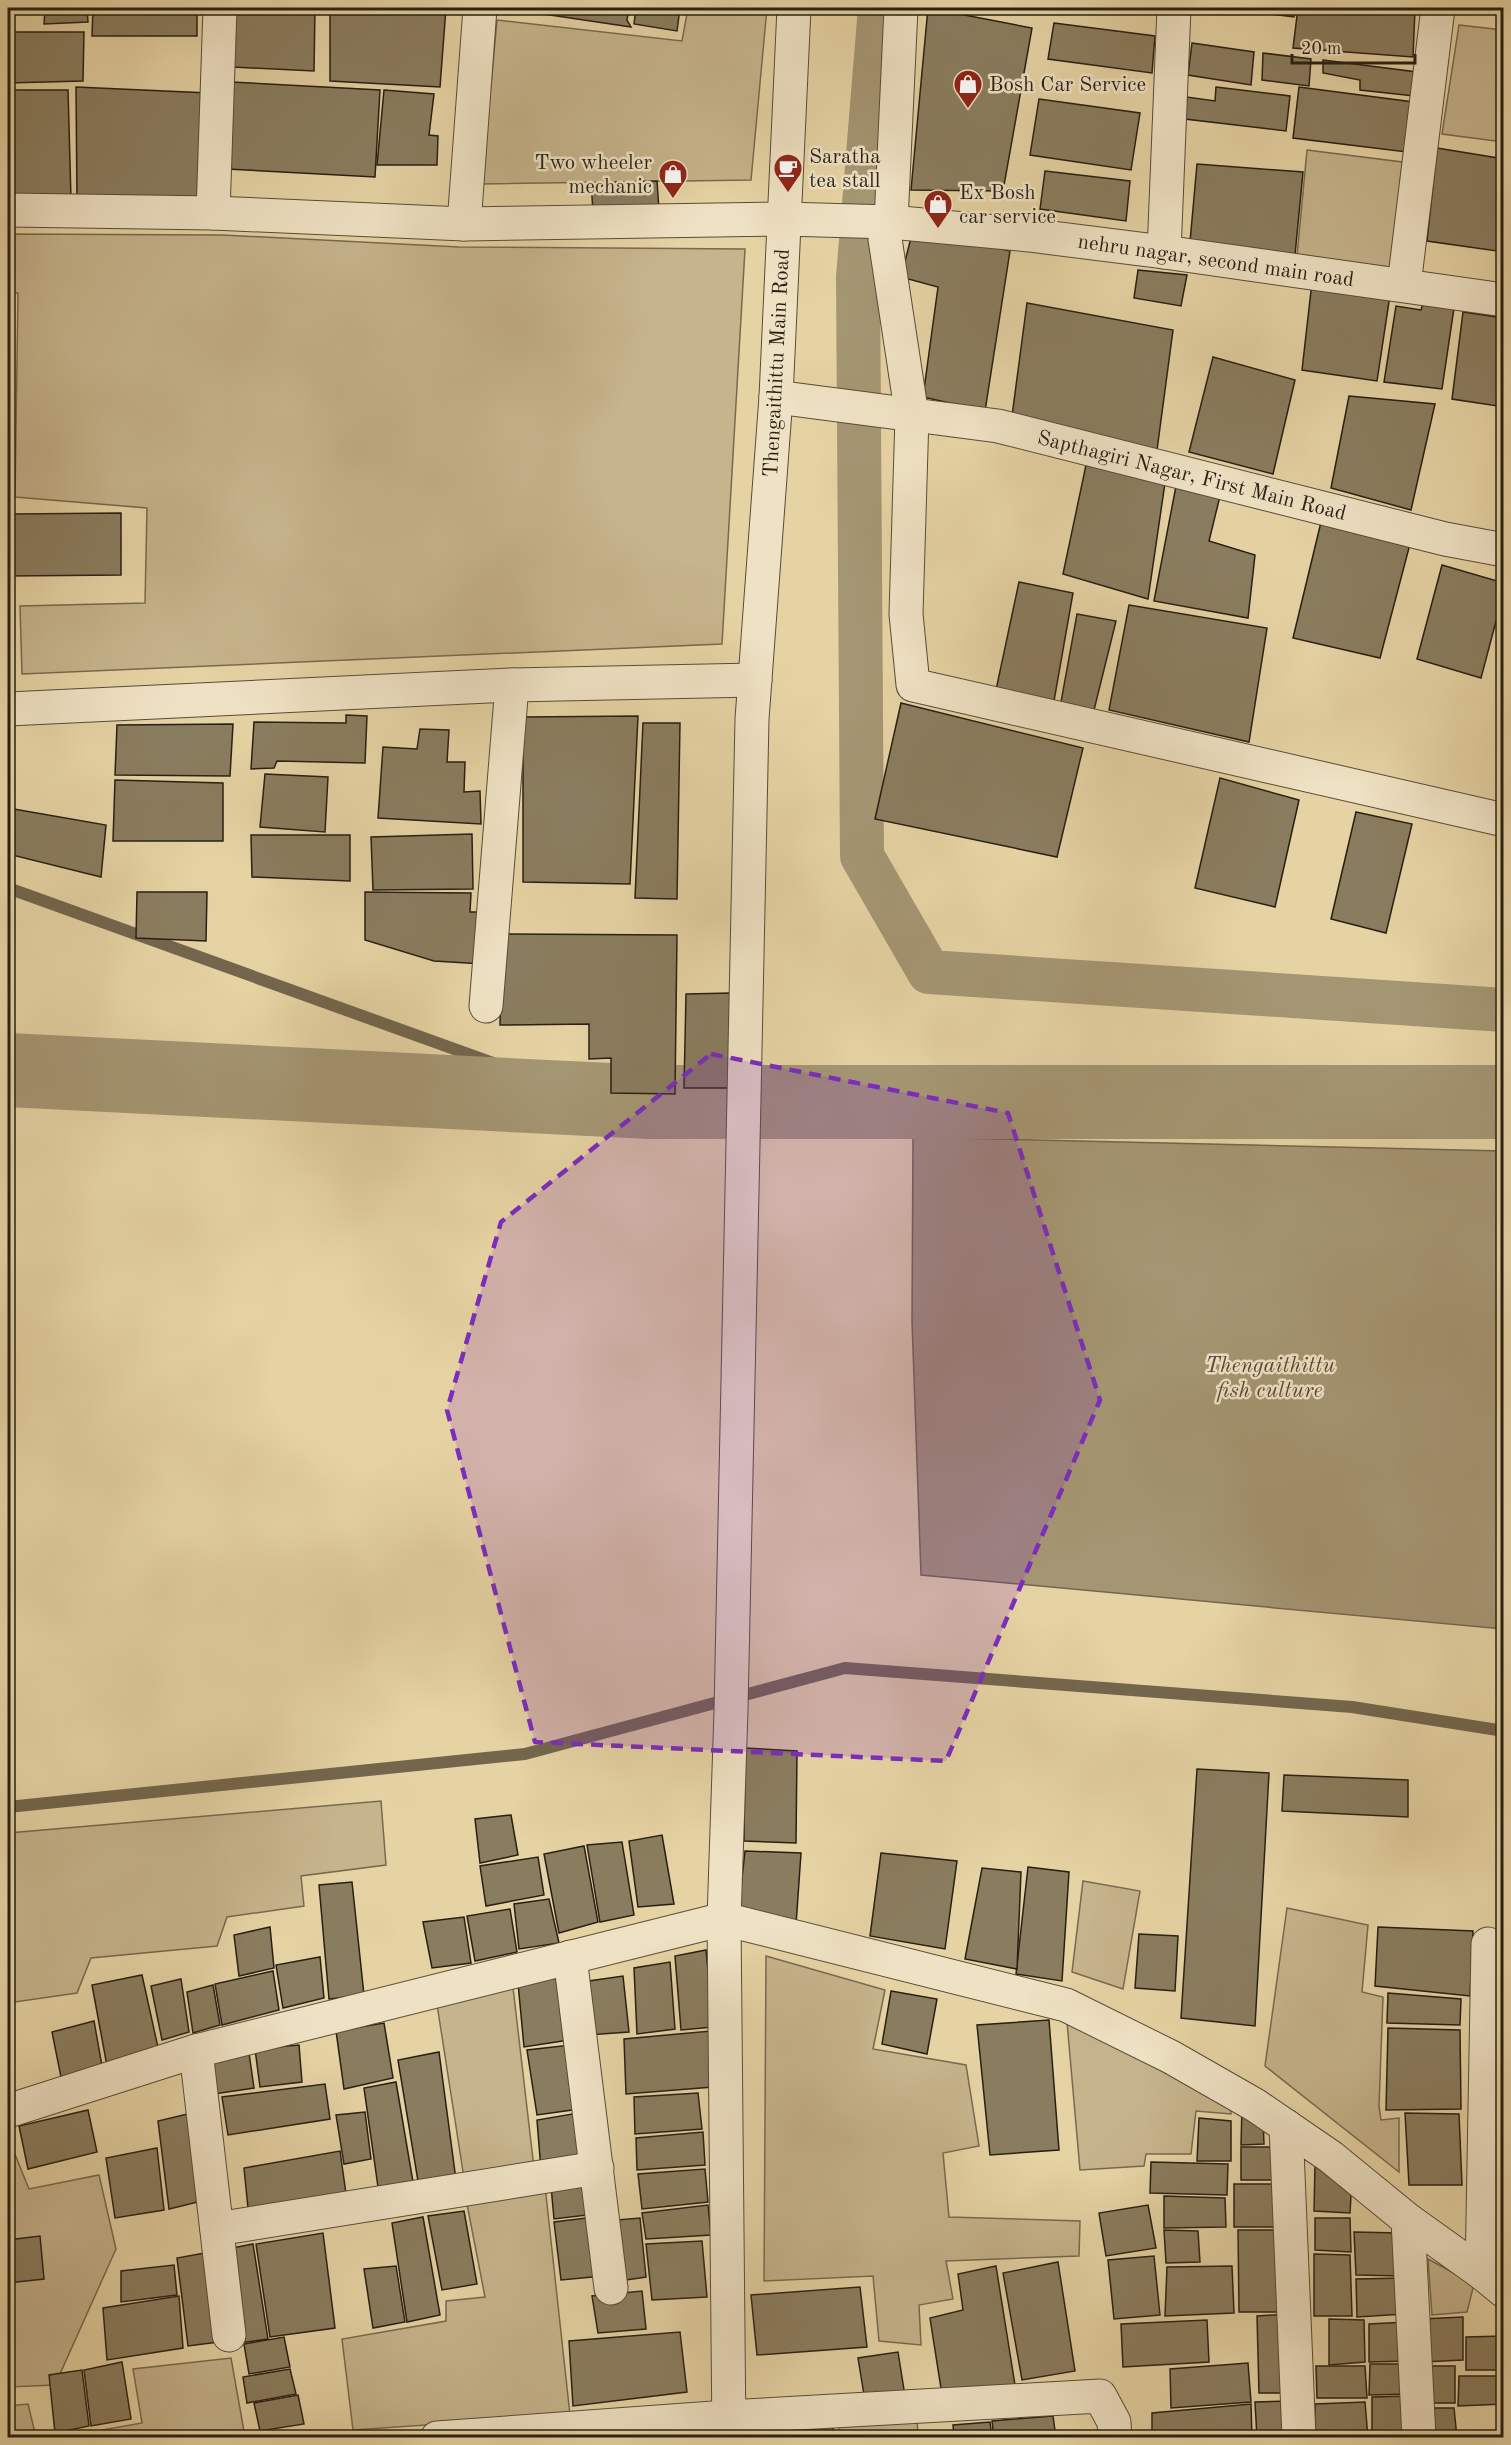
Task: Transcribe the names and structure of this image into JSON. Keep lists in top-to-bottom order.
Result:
{
  "streets": {
    "street": ["nehru nagar, second main road", "Thengaithittu Main Road", "Sapthagiri Nagar, First Main Road"]
  },
  "crossings": [
    ["nehru nagar, second main road", "Thengaithittu Main Road"],
    ["Thengaithittu Main Road", "Sapthagiri Nagar, First Main Road"]
  ],
  "water": ["Thengaithittu fish culture"],
  "places": {
    "shop": ["Bosh Car Service", "Two wheeler mechanic", "Ex Bosh car service"],
    "cafe": ["Saratha tea stall"]
  },
  "scale_bar": "20 m"
}
